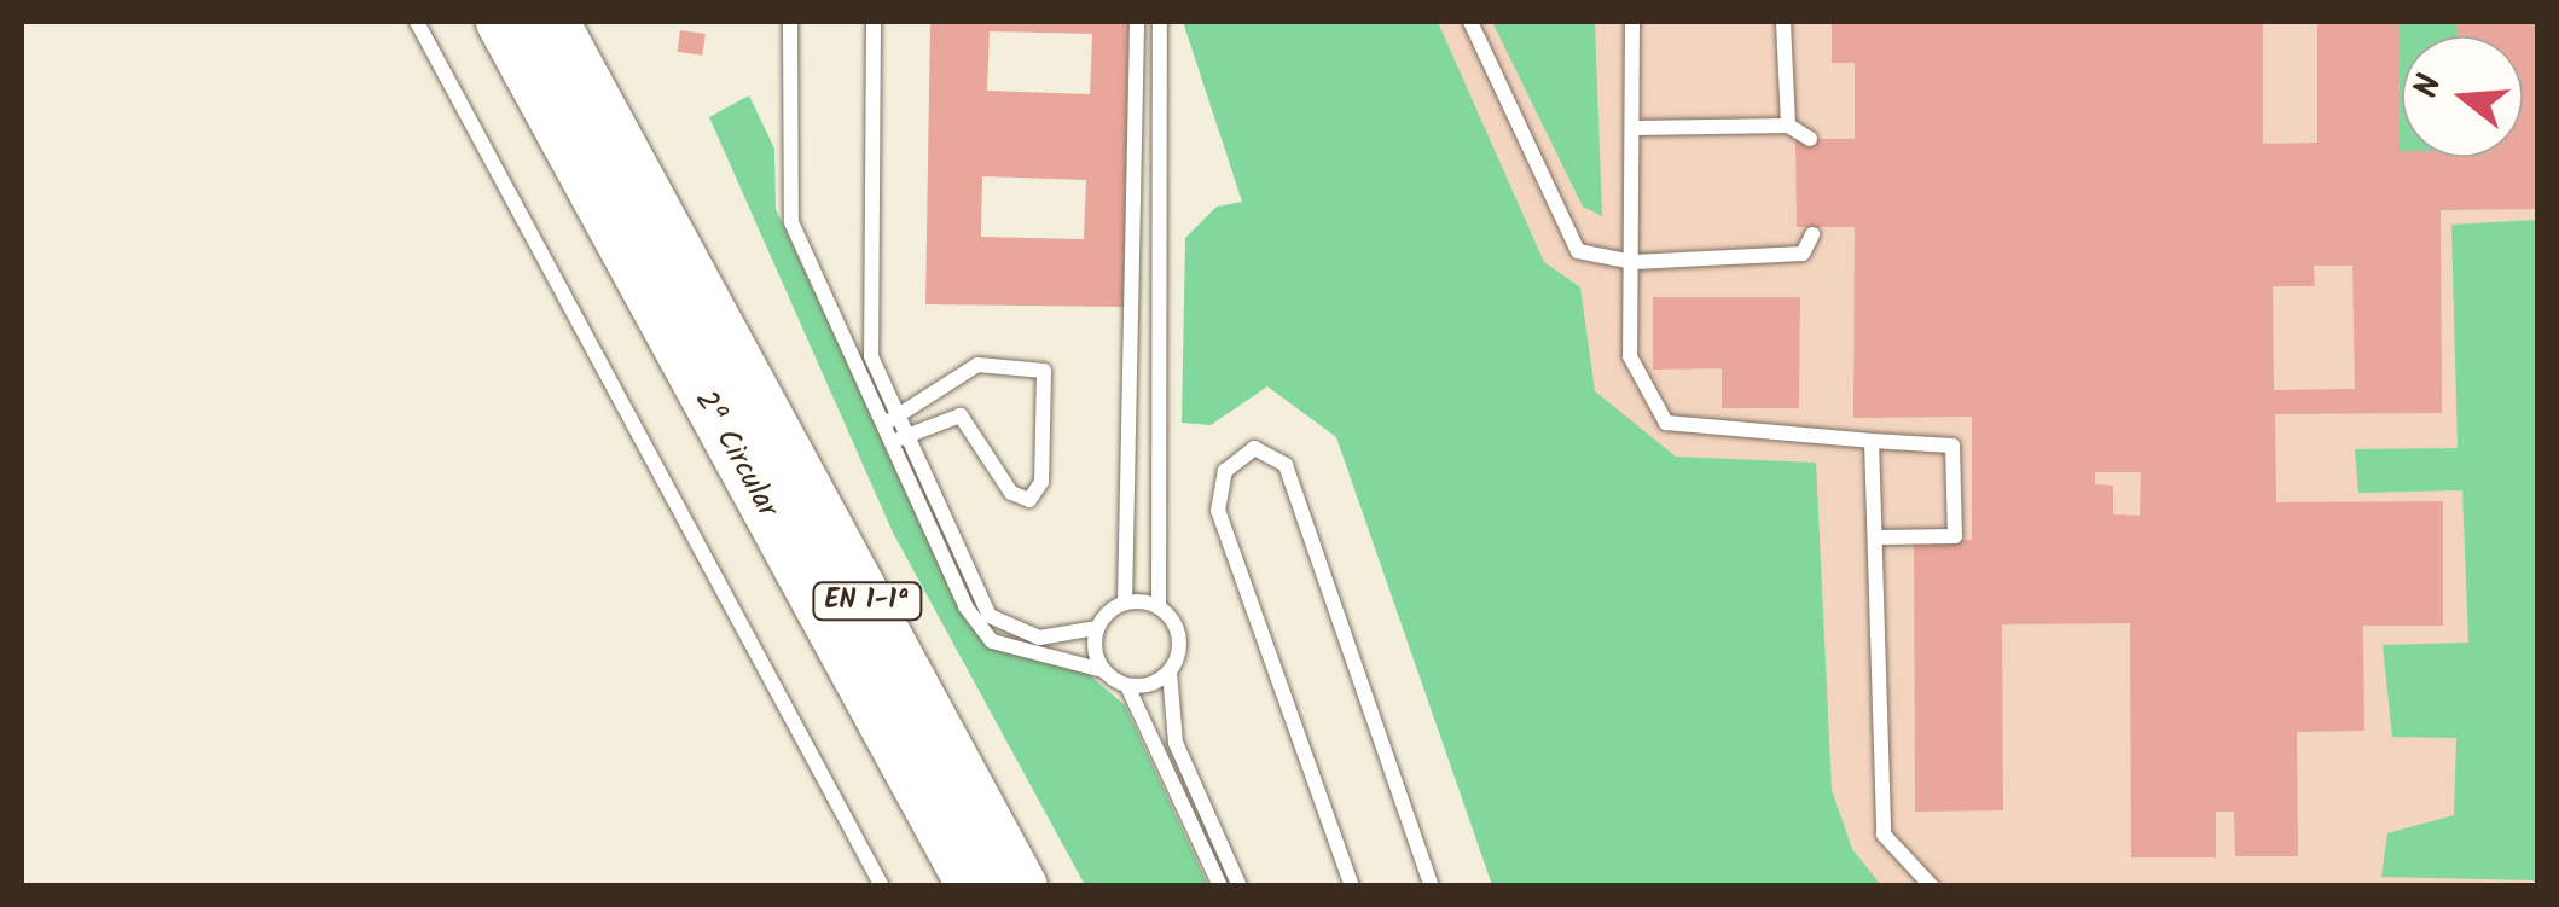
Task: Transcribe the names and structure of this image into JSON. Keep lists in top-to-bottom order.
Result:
{
  "streets": {
    "highway": ["2ª Circular", "EN 1-1ª"]
  },
  "north": "left"
}
